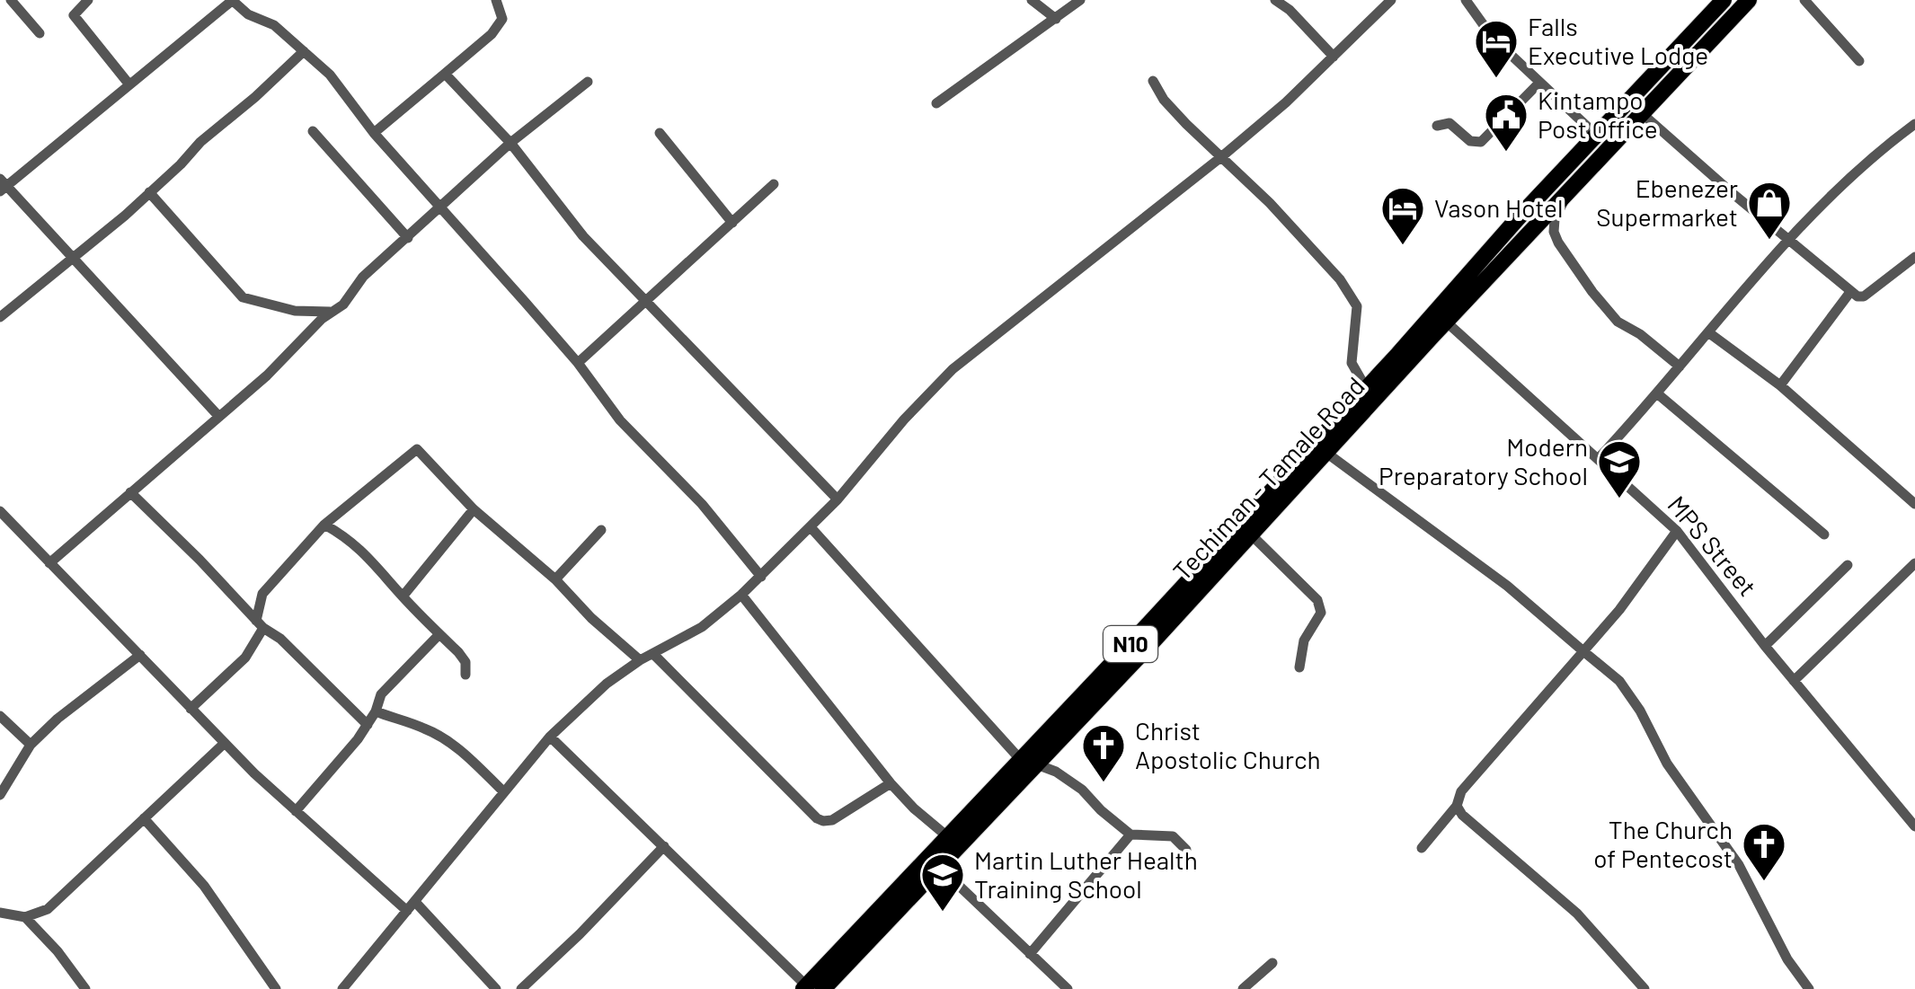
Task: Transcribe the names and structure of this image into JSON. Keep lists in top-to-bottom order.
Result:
{
  "streets": {
    "highway": ["Techiman - Tamale Road", "N10"],
    "street": ["MPS Street"]
  },
  "crossings": [
    ["Techiman - Tamale Road", "MPS Street"]
  ],
  "places": {
    "hotel": ["Falls Executive Lodge", "Vason Hotel"],
    "public building": ["Kintampo Post Office"],
    "shop": ["Ebenezer Supermarket"],
    "school or university": ["Modern Preparatory School", "Martin Luther Health Training School"],
    "church": ["Christ Apostolic Church", "The Church of Pentecost"]
  }
}
